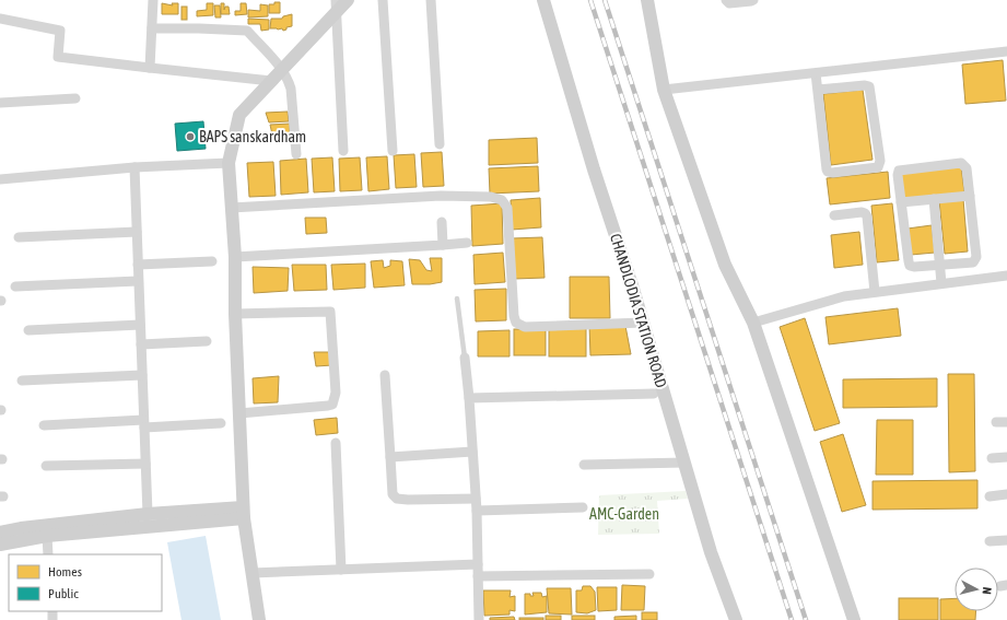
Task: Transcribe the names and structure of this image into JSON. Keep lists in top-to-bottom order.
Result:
{
  "streets": {
    "street": ["CHANDLODIA STATION ROAD"]
  },
  "parks": ["AMC-Garden"],
  "places": ["BAPS sanskardham"],
  "legend": ["Homes", "Public"],
  "north": "right"
}
